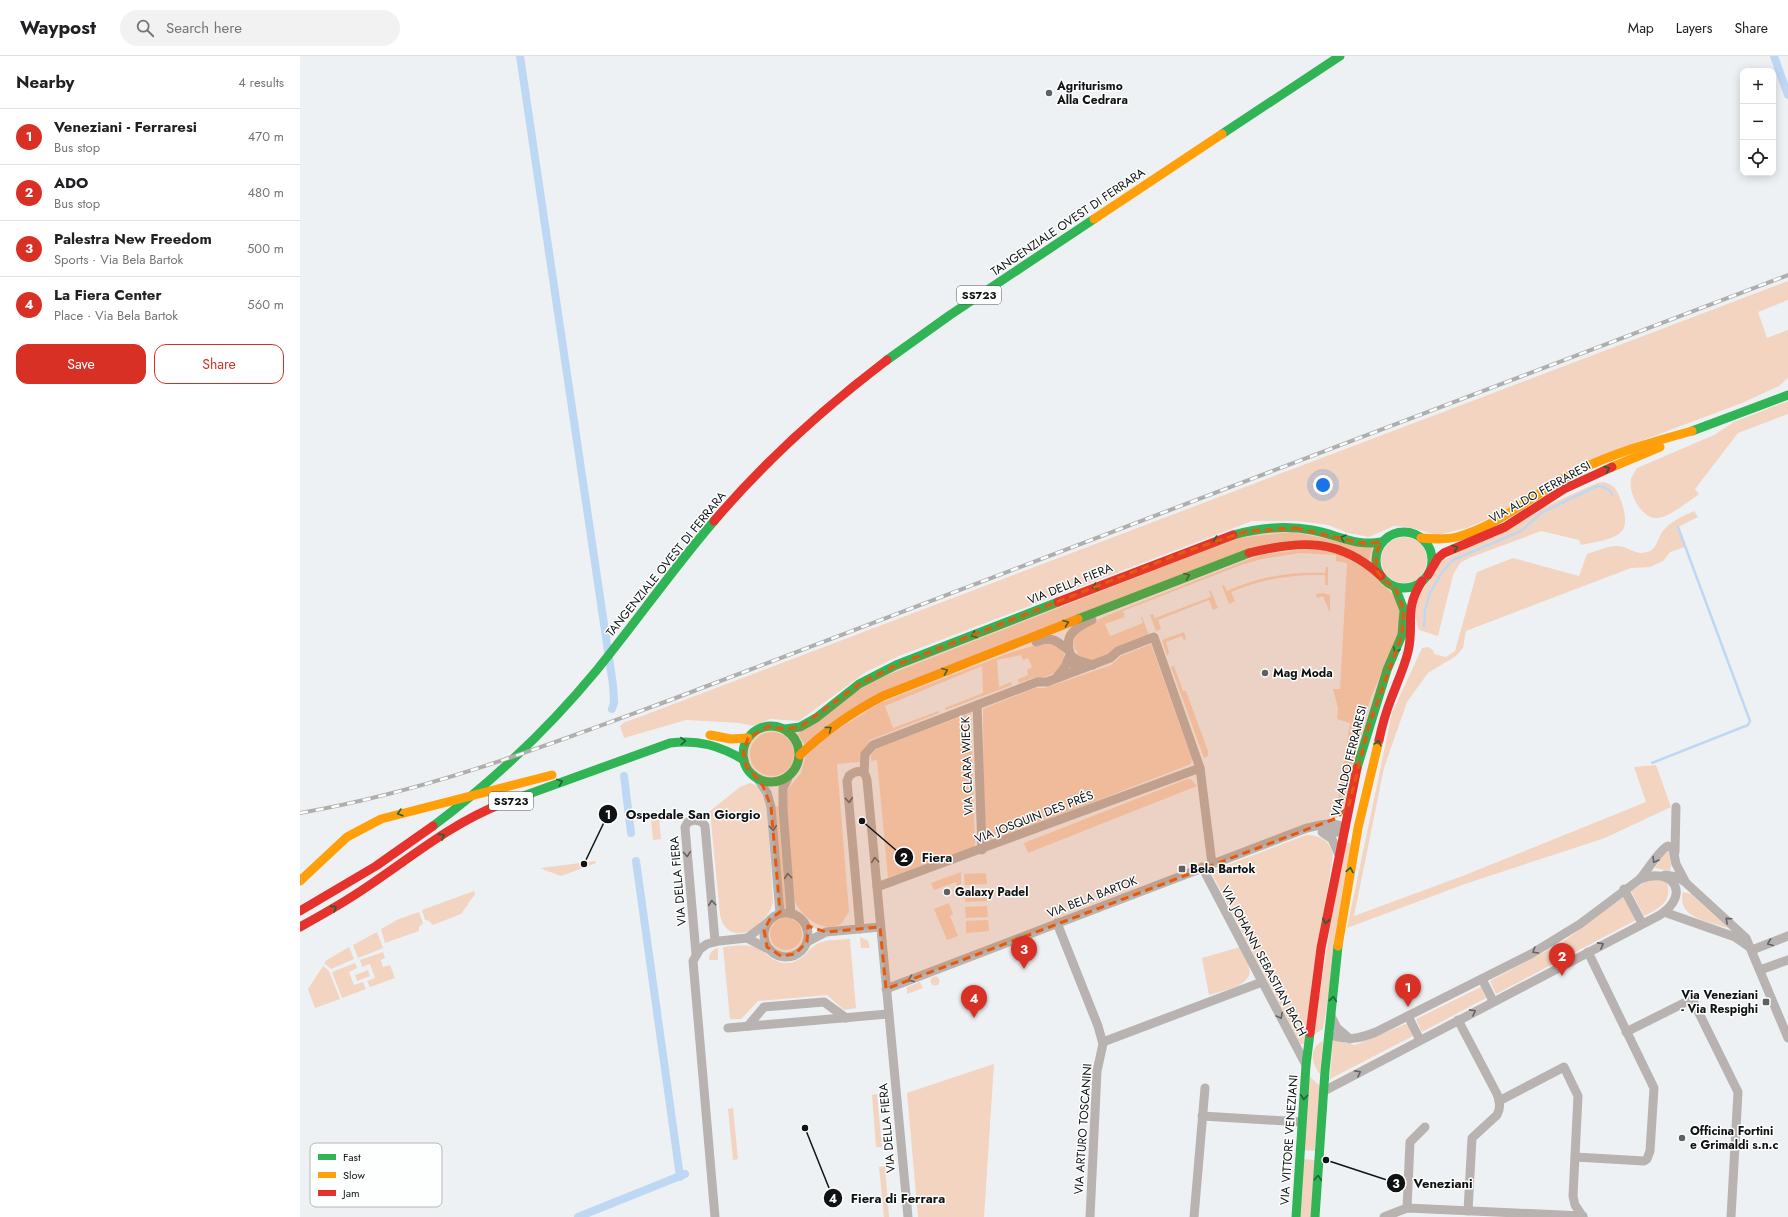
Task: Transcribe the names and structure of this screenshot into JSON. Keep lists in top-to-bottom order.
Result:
{
  "streets": {
    "main road": [
      "TANGENZIALE OVEST DI FERRARA",
      "SS723",
      "VIA ALDO FERRARESI",
      "VIA DELLA FIERA",
      "VIA VITTORE VENEZIANI"
    ],
    "street": [
      "VIA CLARA WIECK",
      "VIA JOSQUIN DES PRÉS",
      "VIA BELA BARTOK",
      "VIA JOHANN SEBASTIAN BACH",
      "VIA ARTURO TOSCANINI"
    ]
  },
  "crossings": [
    ["SS723", "VIA DELLA FIERA"],
    ["VIA ALDO FERRARESI", "VIA DELLA FIERA"],
    ["VIA ALDO FERRARESI", "VIA BELA BARTOK"],
    ["VIA ALDO FERRARESI", "VIA VITTORE VENEZIANI"],
    ["VIA DELLA FIERA", "VIA CLARA WIECK"],
    ["VIA DELLA FIERA", "VIA JOSQUIN DES PRÉS"],
    ["VIA DELLA FIERA", "VIA BELA BARTOK"],
    ["VIA CLARA WIECK", "VIA JOSQUIN DES PRÉS"],
    ["VIA BELA BARTOK", "VIA JOHANN SEBASTIAN BACH"],
    ["VIA BELA BARTOK", "VIA ARTURO TOSCANINI"],
    ["VIA JOHANN SEBASTIAN BACH", "VIA VITTORE VENEZIANI"]
  ],
  "one_way": ["VIA BELA BARTOK"],
  "places": {
    "other": [
      "Agriturismo Alla Cedrara",
      "Mag Moda",
      "Fiera",
      "Ospedale San Giorgio",
      "Galaxy Padel",
      "Fiera di Ferrara",
      "Officina Fortini e Grimaldi s.n.c",
      "Veneziani"
    ],
    "transit": ["Bela Bartok", "Via Veneziani - Via Respighi"]
  },
  "legend": ["Fast", "Slow", "Jam"],
  "page": {
    "header": "Waypost",
    "search": "Search here",
    "nav": ["Map", "Layers", "Share"],
    "heading": ["Nearby", "4 results"],
    "map_buttons": ["+", "−"],
    "list": [
      {
        "mark": "1",
        "name": "Veneziani - Ferraresi",
        "note": "Bus stop",
        "value": "470 m"
      },
      {
        "mark": "2",
        "name": "ADO",
        "note": "Bus stop",
        "value": "480 m"
      },
      {
        "mark": "3",
        "name": "Palestra New Freedom",
        "note": "Sports · Via Bela Bartok",
        "value": "500 m"
      },
      {
        "mark": "4",
        "name": "La Fiera Center",
        "note": "Place · Via Bela Bartok",
        "value": "560 m"
      }
    ],
    "buttons": ["Save", "Share"],
    "pins": [
      "3",
      "2",
      "1",
      "4"
    ]
  }
}
